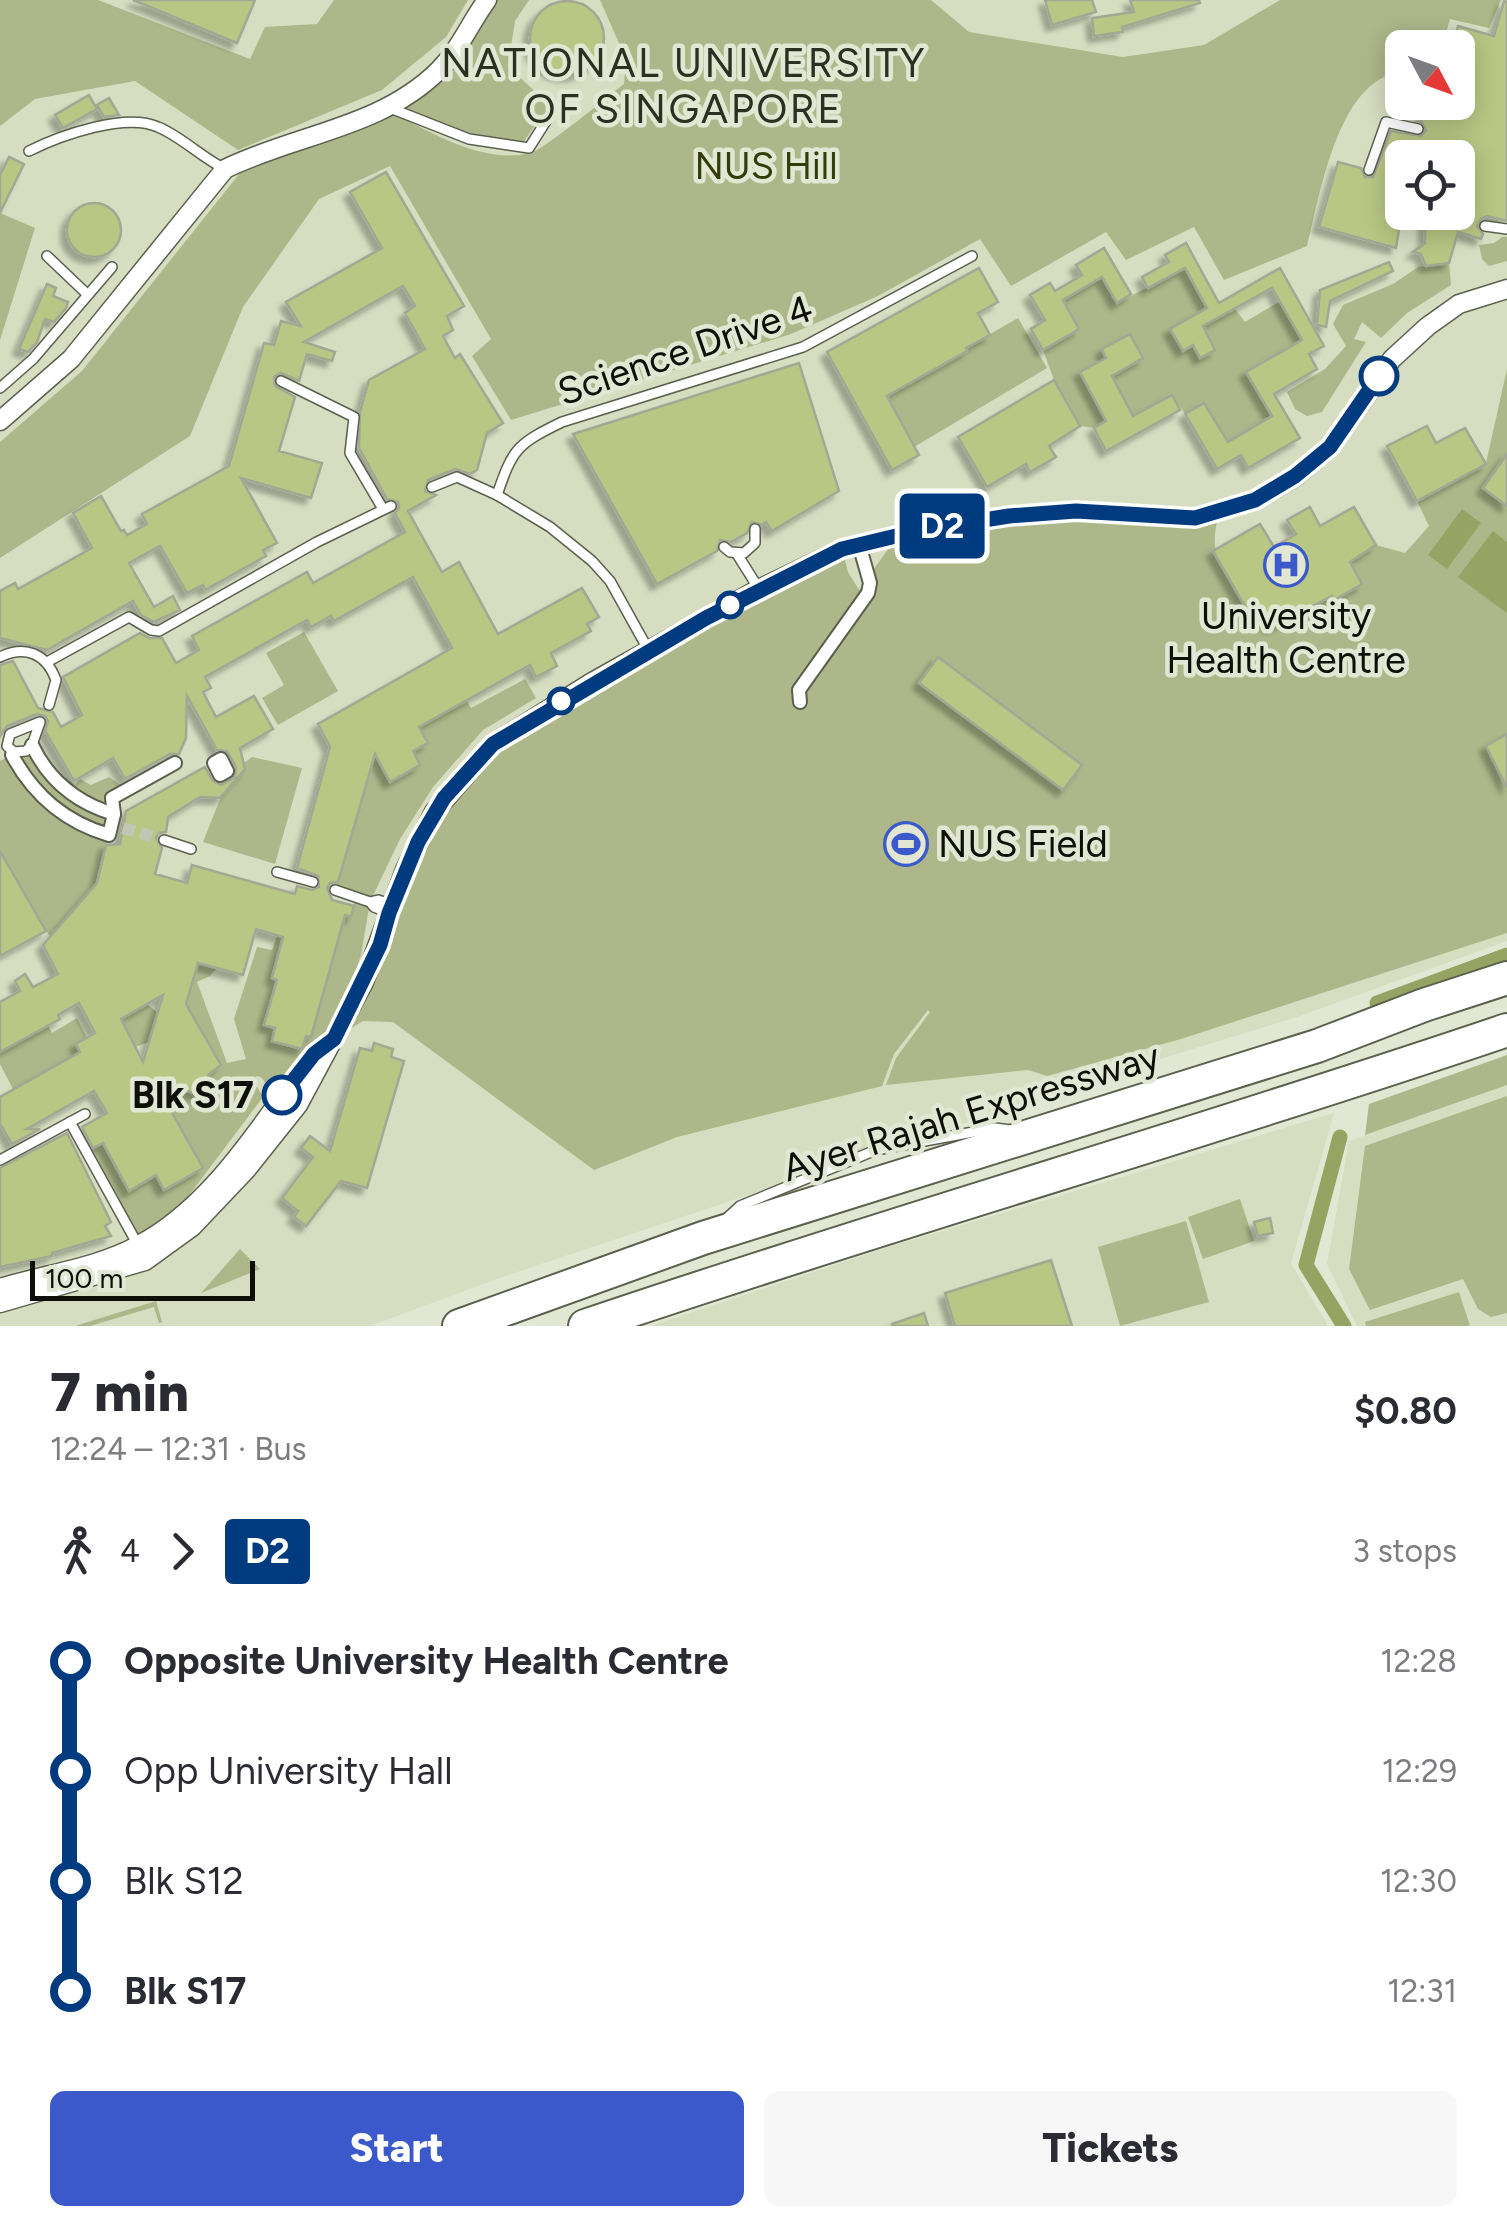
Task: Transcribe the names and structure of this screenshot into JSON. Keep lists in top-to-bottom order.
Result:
{
  "streets": {
    "highway": ["Ayer Rajah Expressway"],
    "lane": ["Science Drive 4"]
  },
  "districts": ["NATIONAL UNIVERSITY OF SINGAPORE"],
  "parks": ["NUS Hill"],
  "places": {
    "hospital": ["University Health Centre"],
    "sports": ["NUS Field"],
    "other": ["Blk S17"]
  },
  "lines": ["bus line D2"],
  "scale_bar": "100 m",
  "north": "bottom right",
  "page": {
    "on_map": "D2",
    "scale": "100 m",
    "heading": ["7 min", "12:24 – 12:31 · Bus", "$0.80"],
    "legs": ["4", "D2", "3 stops"],
    "list": [
      {
        "name": "Opposite University Health Centre",
        "value": "12:28"
      },
      {
        "name": "Opp University Hall",
        "value": "12:29"
      },
      {
        "name": "Blk S12",
        "value": "12:30"
      },
      {
        "name": "Blk S17",
        "value": "12:31"
      }
    ],
    "buttons": ["Start", "Tickets"]
  }
}
